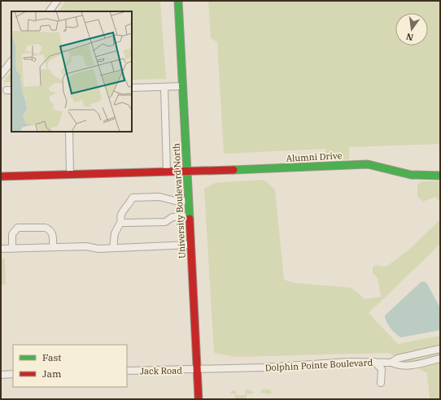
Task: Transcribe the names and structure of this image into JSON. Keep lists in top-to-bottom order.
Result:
{
  "streets": {
    "street": [
      "Alumni Drive",
      "University Boulevard North",
      "Dolphin Pointe Boulevard",
      "Jack Road"
    ]
  },
  "crossings": [
    ["Alumni Drive", "University Boulevard North"],
    ["University Boulevard North", "Dolphin Pointe Boulevard"],
    ["University Boulevard North", "Jack Road"],
    ["Dolphin Pointe Boulevard", "Jack Road"]
  ],
  "legend": ["Fast", "Jam"],
  "north": "bottom"
}
